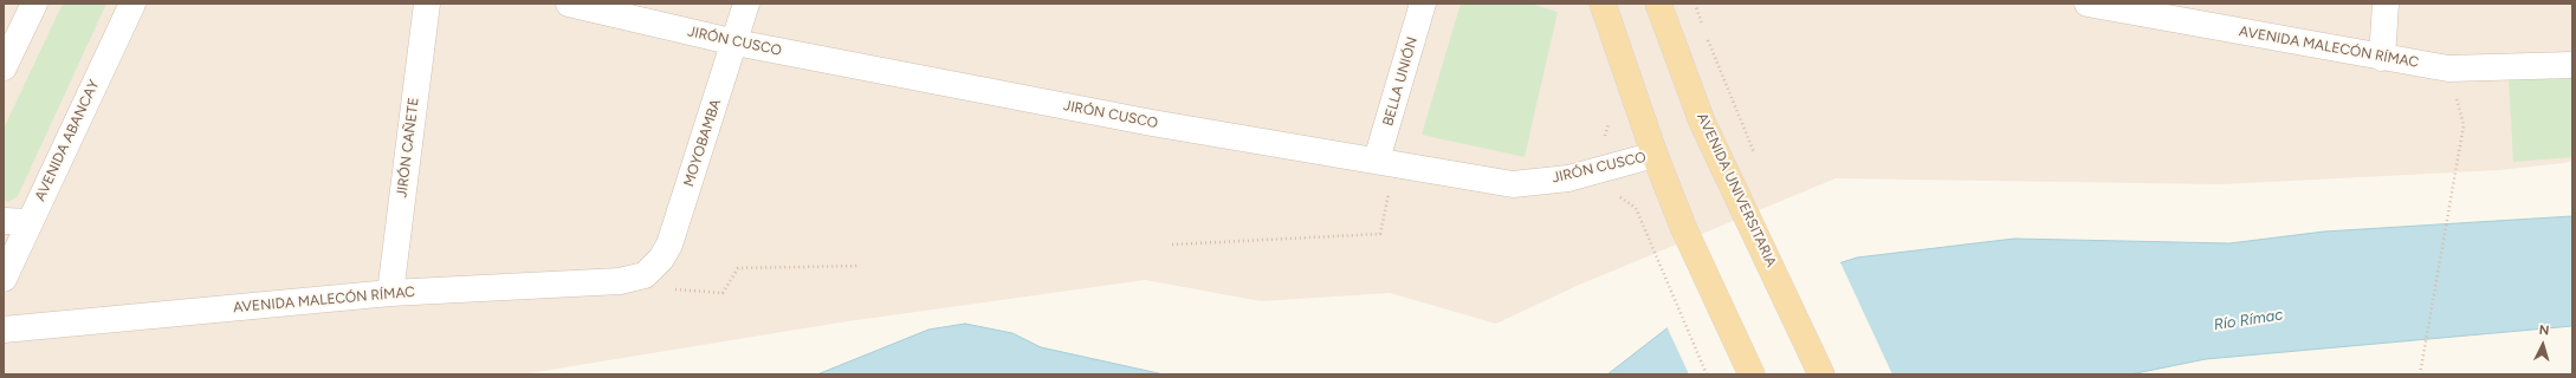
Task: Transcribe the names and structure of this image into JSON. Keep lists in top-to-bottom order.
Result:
{
  "streets": {
    "main road": ["AVENIDA UNIVERSITARIA"],
    "street": [
      "JIRÓN CUSCO",
      "AVENIDA MALECÓN RÍMAC",
      "BELLA UNIÓN",
      "AVENIDA ABANCAY",
      "MOYOBAMBA",
      "JIRÓN CAÑETE"
    ]
  },
  "crossings": [
    ["JIRÓN CUSCO", "BELLA UNIÓN"],
    ["JIRÓN CUSCO", "MOYOBAMBA"],
    ["AVENIDA MALECÓN RÍMAC", "MOYOBAMBA"],
    ["AVENIDA MALECÓN RÍMAC", "JIRÓN CAÑETE"]
  ],
  "water": ["Río Rímac"],
  "north": "top"
}
